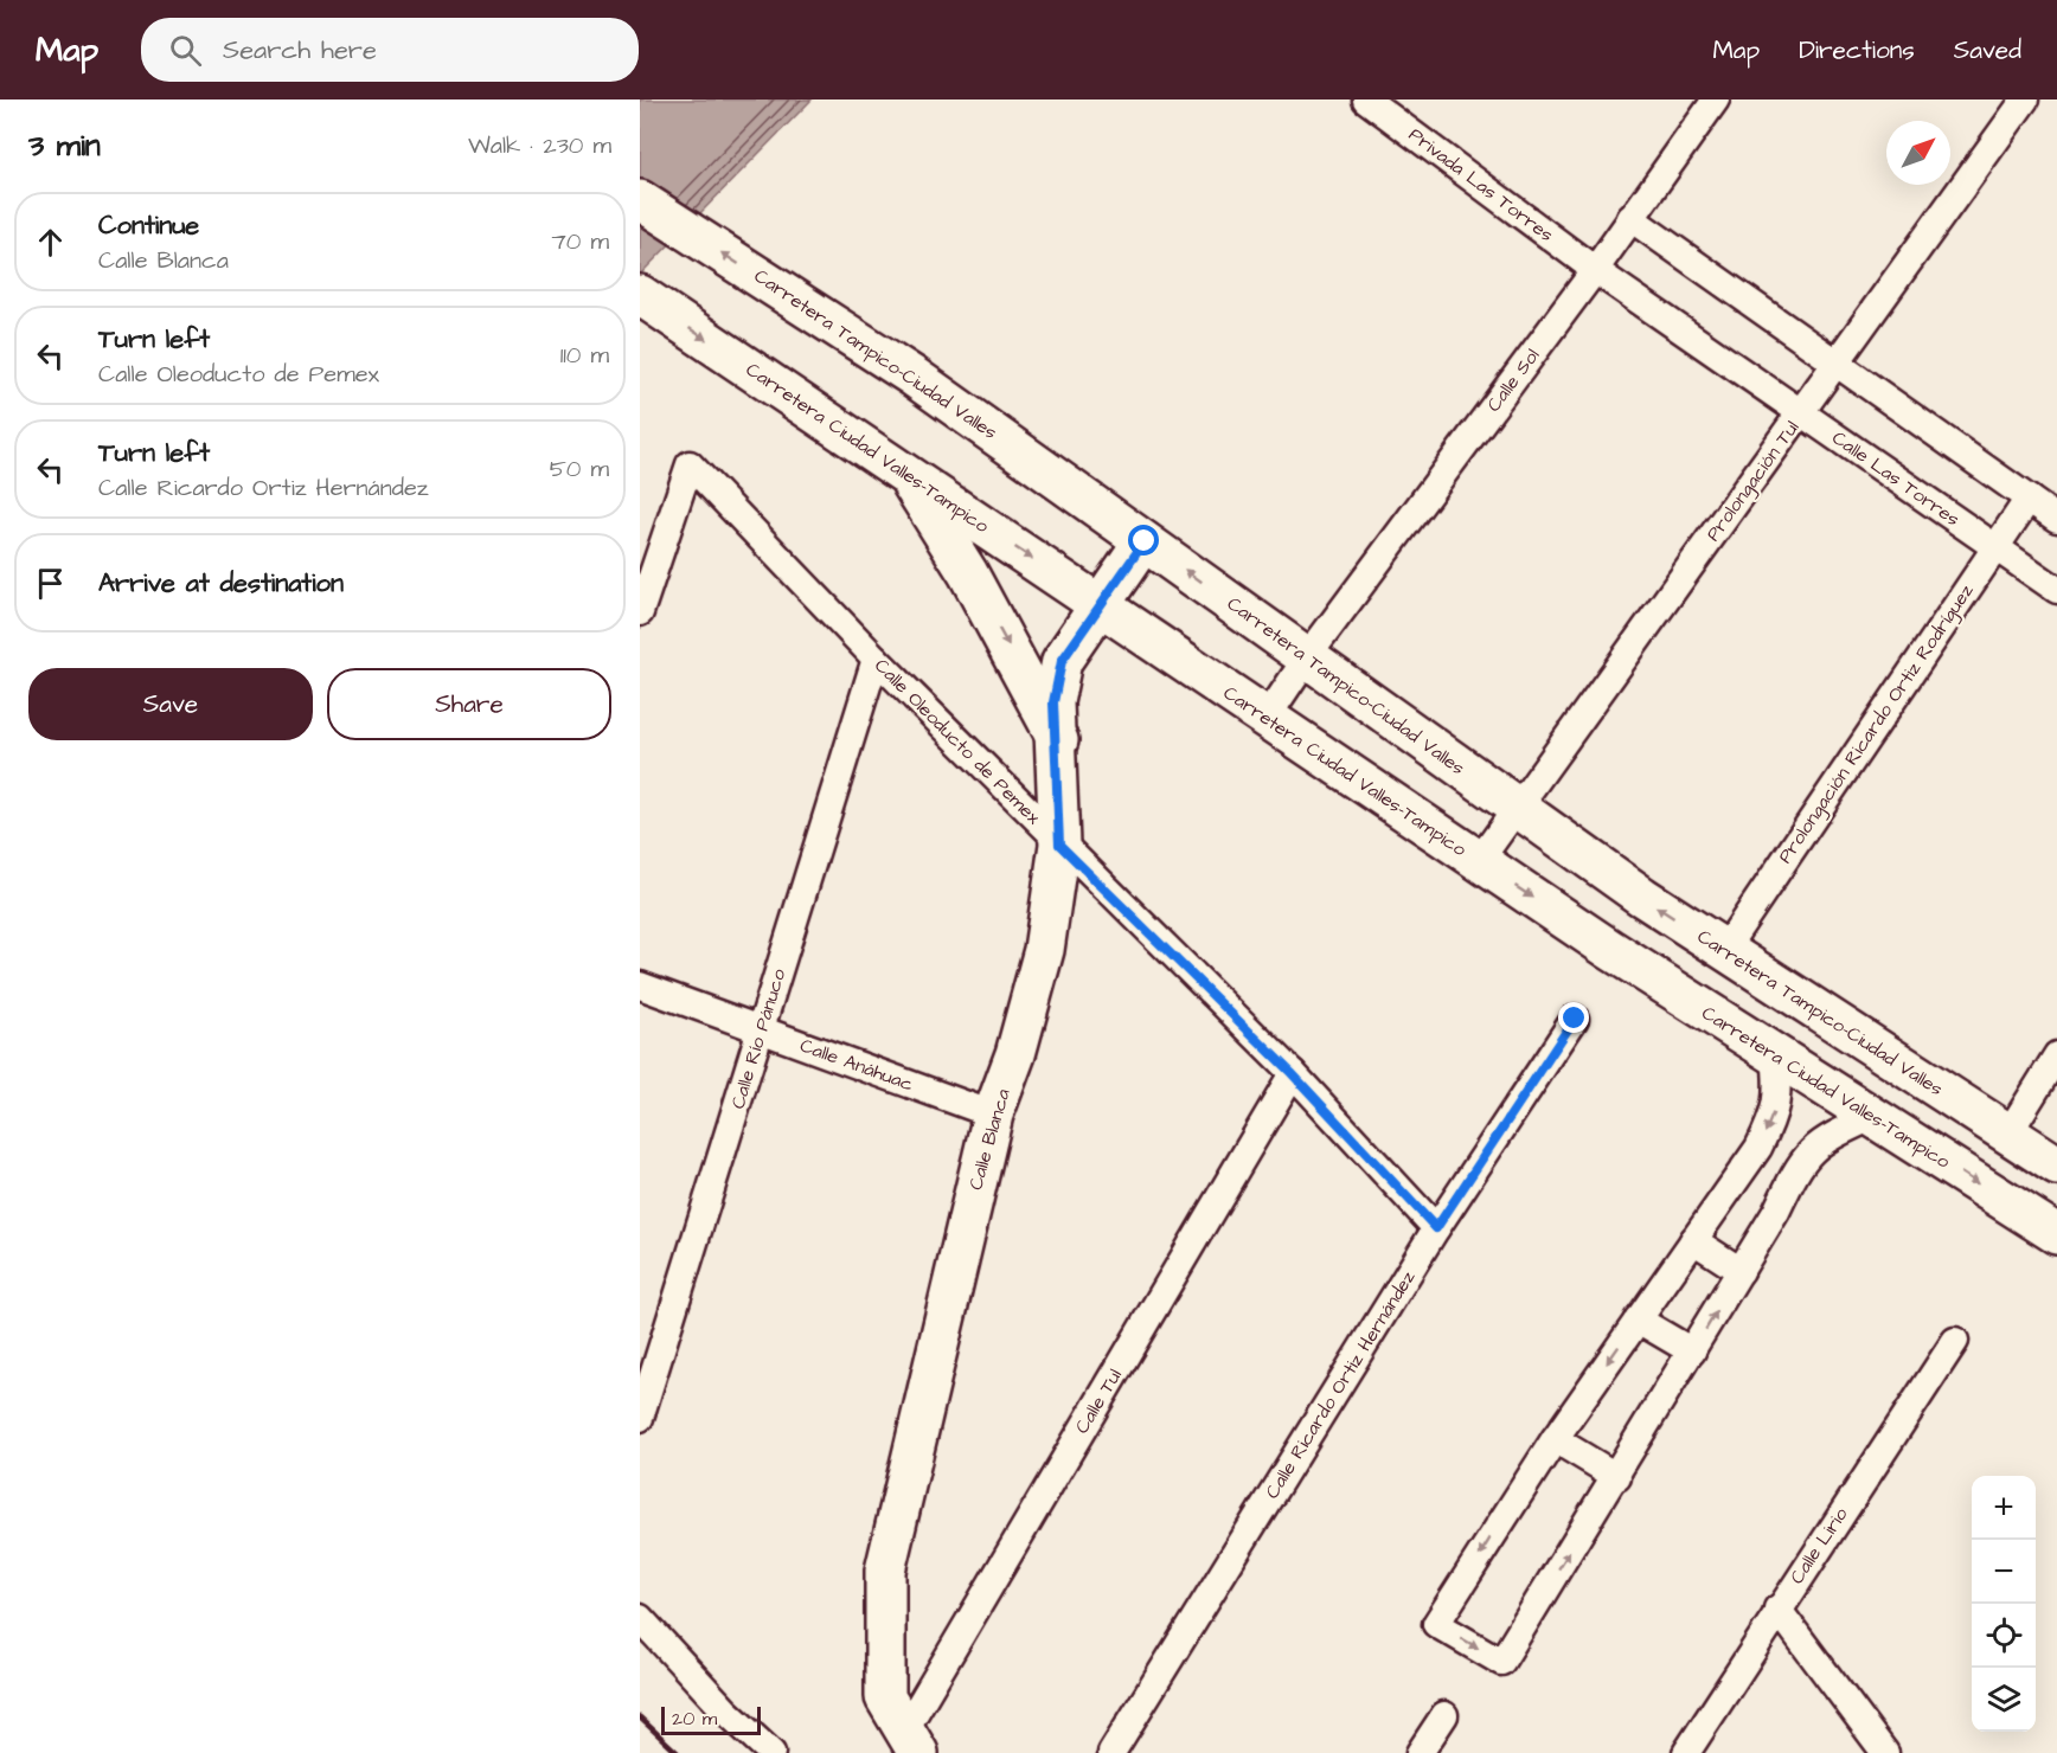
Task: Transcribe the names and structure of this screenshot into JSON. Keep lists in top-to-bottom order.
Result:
{
  "streets": {
    "main road": ["Carretera Tampico-Ciudad Valles", "Carretera Ciudad Valles-Tampico", "Calle Blanca"],
    "street": [
      "Privada Las Torres",
      "Calle Sol",
      "Calle Las Torres",
      "Prolongación Tul",
      "Prolongación Ricardo Ortiz Rodríguez",
      "Calle Oleoducto de Pemex",
      "Calle Río Pánuco",
      "Calle Anáhuac",
      "Calle Ricardo Ortiz Hernández",
      "Calle Tul",
      "Calle Lirio"
    ]
  },
  "crossings": [
    ["Privada Las Torres", "Calle Sol"],
    ["Privada Las Torres", "Calle Las Torres"],
    ["Carretera Tampico-Ciudad Valles", "Calle Sol"],
    ["Carretera Tampico-Ciudad Valles", "Prolongación Tul"],
    ["Carretera Tampico-Ciudad Valles", "Prolongación Ricardo Ortiz Rodríguez"],
    ["Carretera Tampico-Ciudad Valles", "Calle Blanca"],
    ["Calle Sol", "Carretera Ciudad Valles-Tampico"],
    ["Calle Sol", "Calle Las Torres"],
    ["Carretera Ciudad Valles-Tampico", "Prolongación Tul"],
    ["Carretera Ciudad Valles-Tampico", "Calle Blanca"],
    ["Calle Las Torres", "Prolongación Tul"],
    ["Calle Las Torres", "Prolongación Ricardo Ortiz Rodríguez"],
    ["Calle Oleoducto de Pemex", "Calle Río Pánuco"],
    ["Calle Oleoducto de Pemex", "Calle Blanca"],
    ["Calle Oleoducto de Pemex", "Calle Ricardo Ortiz Hernández"],
    ["Calle Oleoducto de Pemex", "Calle Tul"],
    ["Calle Río Pánuco", "Calle Anáhuac"],
    ["Calle Anáhuac", "Calle Blanca"],
    ["Calle Blanca", "Calle Tul"]
  ],
  "one_way": ["Carretera Tampico-Ciudad Valles", "Carretera Ciudad Valles-Tampico"],
  "scale_bar": "20 m",
  "north": "top right",
  "page": {
    "header": "Map",
    "search": "Search here",
    "nav": ["Map", "Directions", "Saved"],
    "heading": ["3 min", "Walk · 230 m"],
    "list": [
      ["Continue", "Calle Blanca", "70 m"],
      ["Turn left", "Calle Oleoducto de Pemex", "110 m"],
      ["Turn left", "Calle Ricardo Ortiz Hernández", "50 m"],
      "Arrive at destination"
    ],
    "buttons": ["Save", "Share"],
    "map_buttons": ["+", "−"],
    "scale": "20 m"
  }
}
